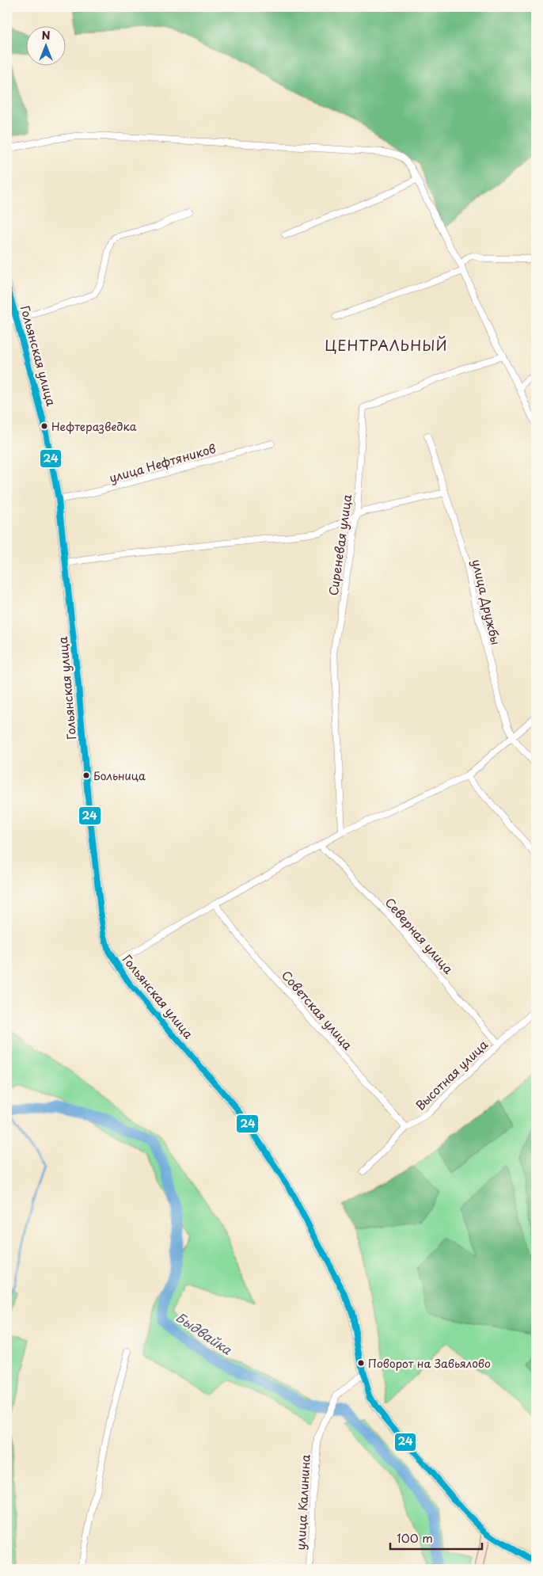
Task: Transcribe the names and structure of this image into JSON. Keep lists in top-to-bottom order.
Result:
{
  "streets": {
    "main road": ["Гольянская улица"],
    "street": [
      "улица Нефтяников",
      "Сиреневая улица",
      "улица Дружбы",
      "Северная улица",
      "Советская улица",
      "Высотная улица",
      "улица Калинина"
    ]
  },
  "crossings": [
    ["Гольянская улица", "улица Нефтяников"],
    ["Гольянская улица", "улица Калинина"],
    ["Северная улица", "Высотная улица"],
    ["Советская улица", "Высотная улица"]
  ],
  "districts": ["ЦЕНТРАЛЬНЫЙ"],
  "water": ["Быдвайка"],
  "places": ["Нефтеразведка", "Больница", "Поворот на Завьялово"],
  "lines": ["transit line 24"],
  "scale_bar": "100 m",
  "north": "top"
}
